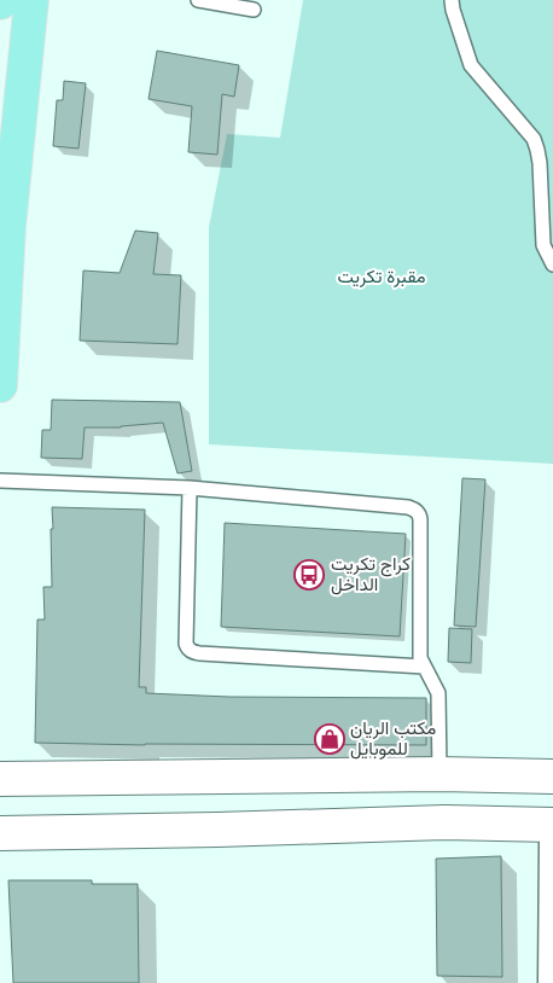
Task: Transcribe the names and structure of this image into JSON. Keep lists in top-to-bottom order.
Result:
{
  "parks": ["مقبرة تكريت"],
  "places": {
    "bus stop": ["كراج تكريت الداخل"],
    "shop": ["مكتب الريان للموبايل"]
  }
}
